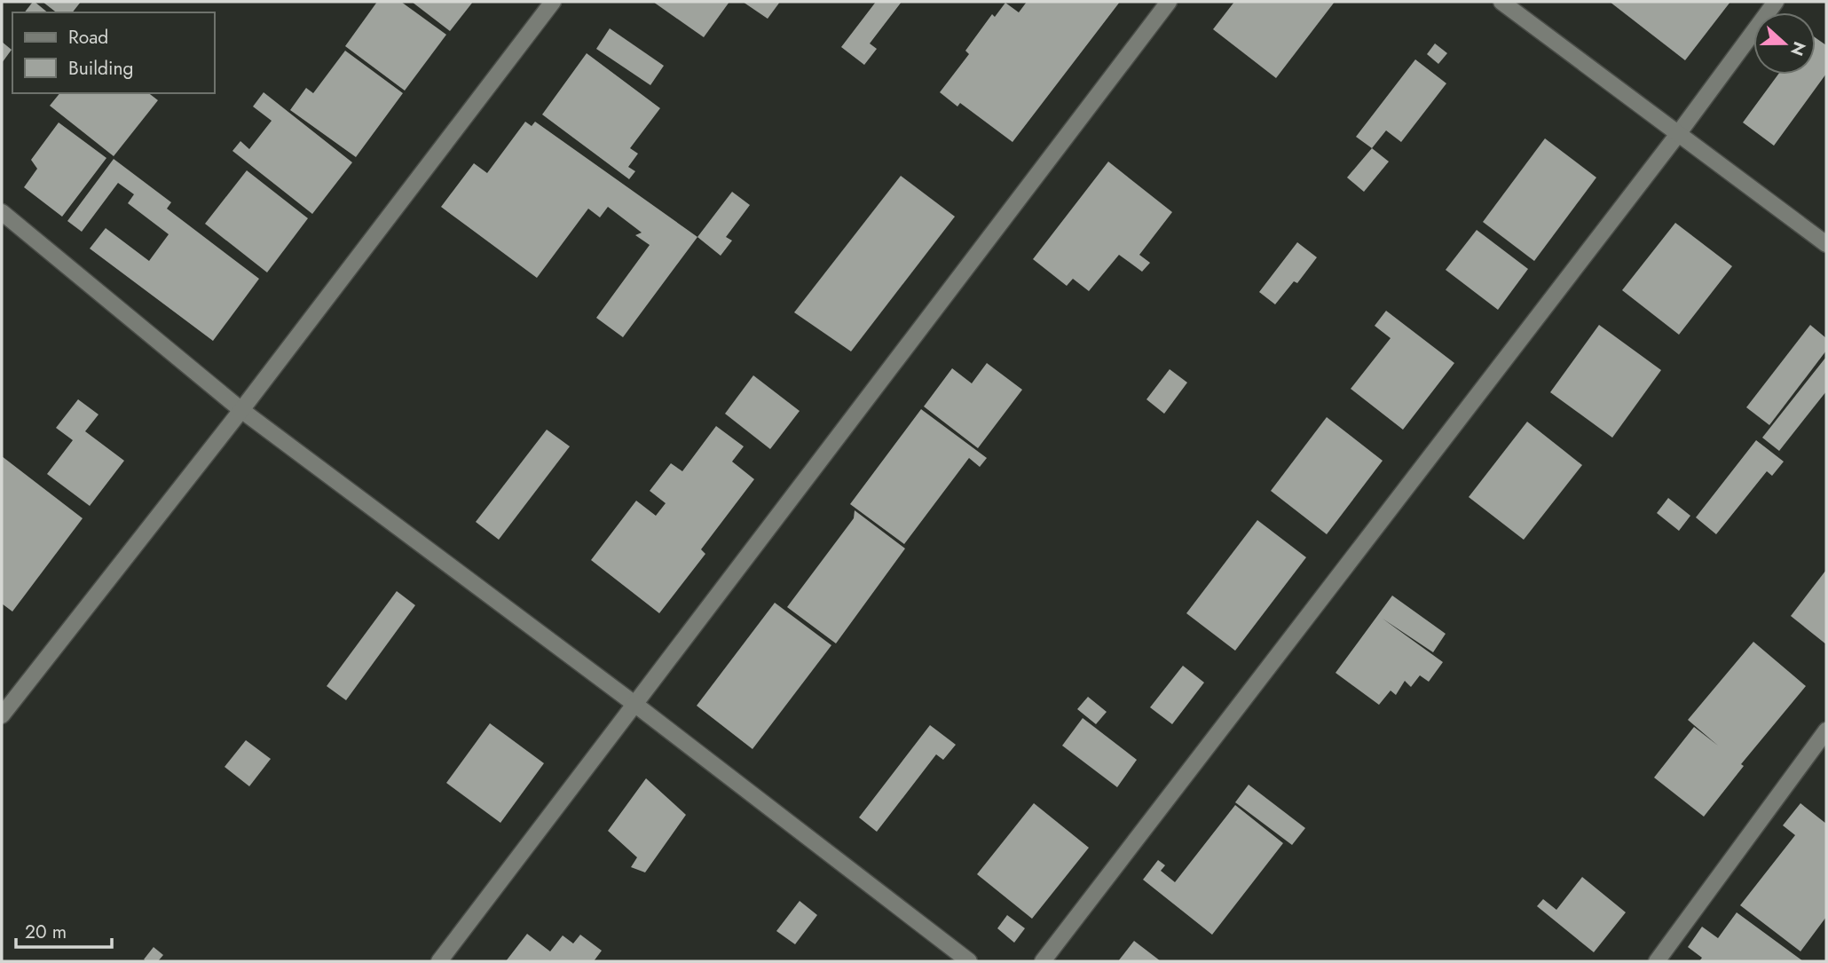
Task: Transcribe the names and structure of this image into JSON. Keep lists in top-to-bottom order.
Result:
{
  "legend": ["Road", "Building"],
  "scale_bar": "20 m",
  "north": "right"
}
